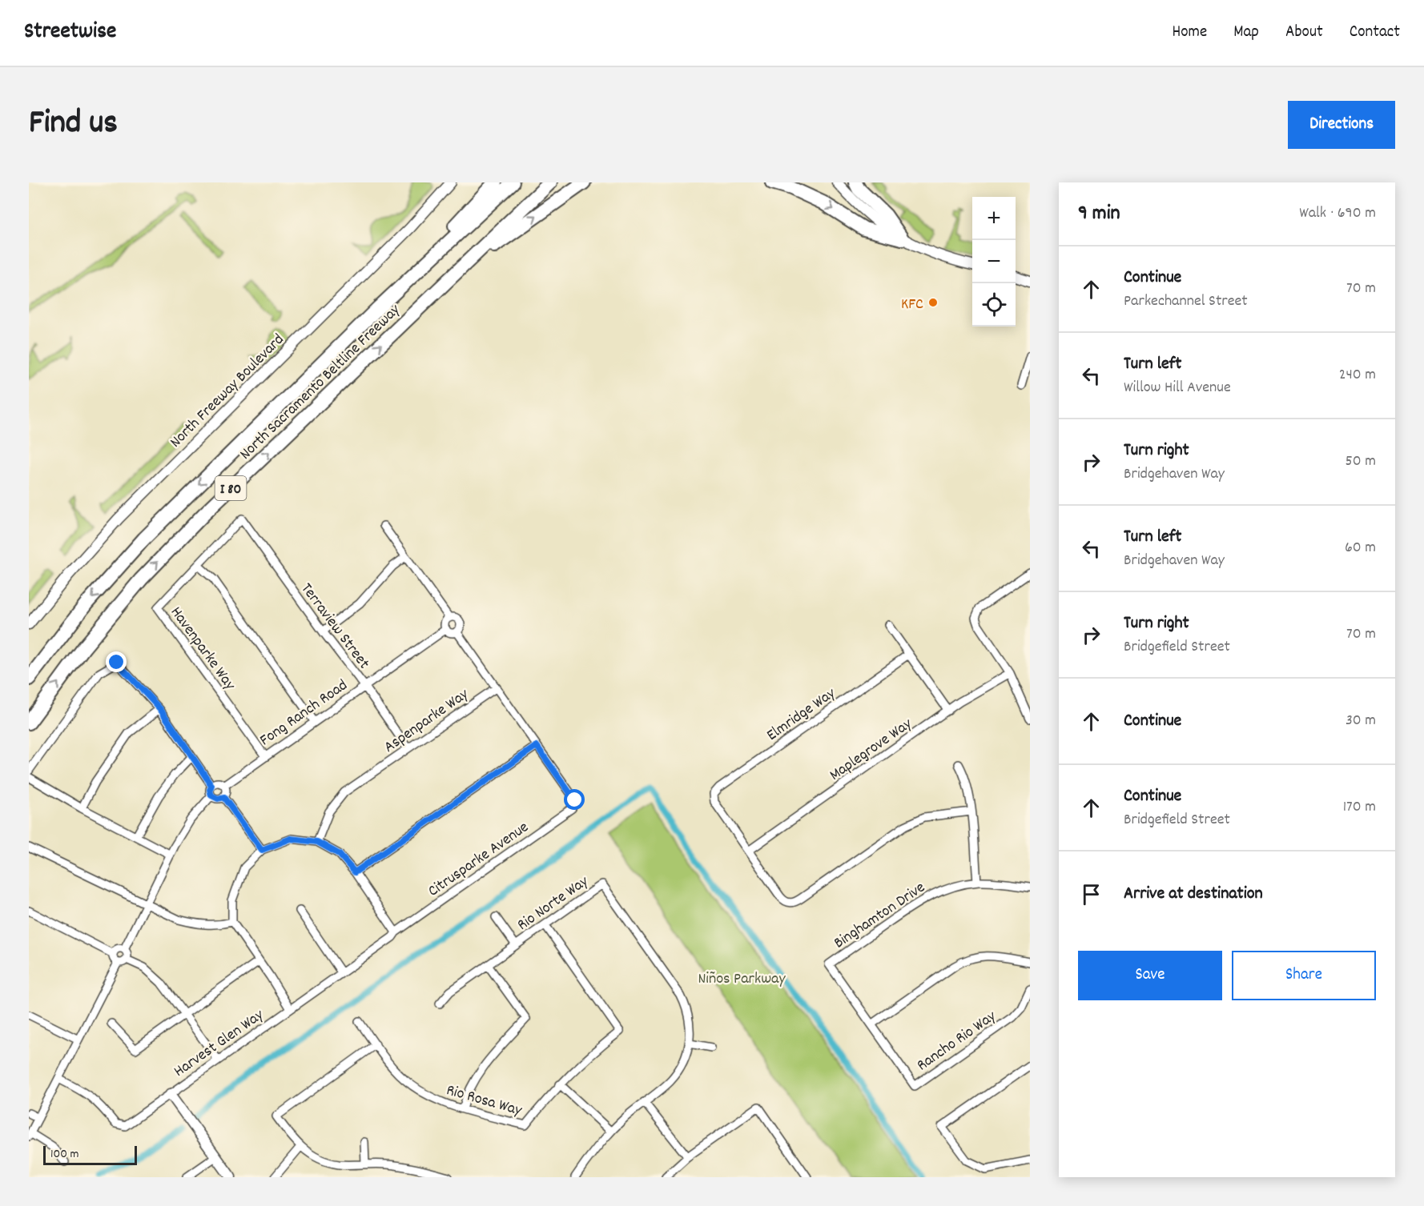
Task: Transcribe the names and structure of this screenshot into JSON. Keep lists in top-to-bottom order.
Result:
{
  "streets": {
    "highway": ["North Sacramento Beltline Freeway", "I 80"],
    "street": [
      "North Freeway Boulevard",
      "Terraview Street",
      "Havenparke Way",
      "Fong Ranch Road",
      "Elmridge Way",
      "Aspenparke Way",
      "Maplegrove Way",
      "Citrusparke Avenue",
      "Rio Norte Way",
      "Binghamton Drive",
      "Rancho Rio Way",
      "Harvest Glen Way",
      "Rio Rosa Way"
    ]
  },
  "crossings": [
    ["Terraview Street", "Havenparke Way"],
    ["Terraview Street", "Fong Ranch Road"],
    ["Terraview Street", "Aspenparke Way"],
    ["Havenparke Way", "Fong Ranch Road"],
    ["Elmridge Way", "Maplegrove Way"],
    ["Aspenparke Way", "Citrusparke Avenue"],
    ["Aspenparke Way", "Harvest Glen Way"],
    ["Citrusparke Avenue", "Harvest Glen Way"],
    ["Binghamton Drive", "Rancho Rio Way"]
  ],
  "parks": ["Niños Parkway"],
  "places": ["KFC"],
  "scale_bar": "100 m",
  "page": {
    "header": "Streetwise",
    "nav": [
      "Home",
      "Map",
      "About",
      "Contact"
    ],
    "title": "Find us",
    "buttons": [
      "Directions",
      ["Save", "Share"]
    ],
    "heading": ["9 min", "Walk · 690 m"],
    "map_buttons": ["+", "−"],
    "list": [
      ["Continue", "Parkechannel Street", "70 m"],
      ["Turn left", "Willow Hill Avenue", "240 m"],
      ["Turn right", "Bridgehaven Way", "50 m"],
      ["Turn left", "Bridgehaven Way", "60 m"],
      ["Turn right", "Bridgefield Street", "70 m"],
      ["Continue", "30 m"],
      ["Continue", "Bridgefield Street", "170 m"],
      "Arrive at destination"
    ],
    "scale": "100 m"
  }
}
